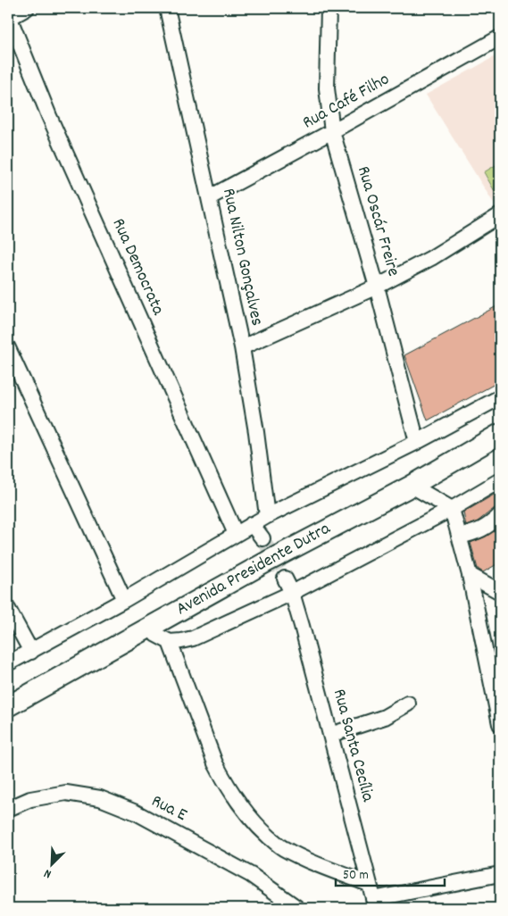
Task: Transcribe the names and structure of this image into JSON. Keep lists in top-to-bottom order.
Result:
{
  "streets": {
    "highway": ["Avenida Presidente Dutra"],
    "street": [
      "Rua Café Filho",
      "Rua Oscár Freire",
      "Rua Nilton Gonçalves",
      "Rua Democrata",
      "Rua Santa Cecília",
      "Rua E"
    ]
  },
  "crossings": [
    ["Rua Café Filho", "Rua Oscár Freire"],
    ["Rua Café Filho", "Rua Nilton Gonçalves"],
    ["Rua Oscár Freire", "Avenida Presidente Dutra"],
    ["Rua Nilton Gonçalves", "Avenida Presidente Dutra"],
    ["Rua Democrata", "Avenida Presidente Dutra"]
  ],
  "scale_bar": "50 m",
  "north": "bottom left"
}
